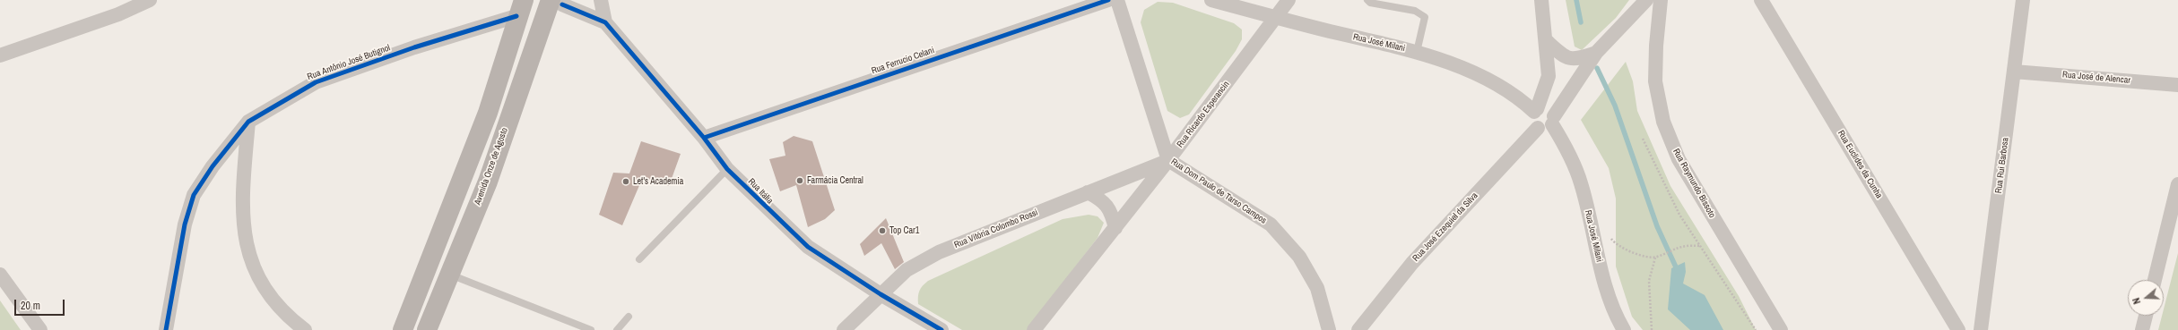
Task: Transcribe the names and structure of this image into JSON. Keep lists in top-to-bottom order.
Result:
{
  "streets": {
    "main road": ["Avenida Onze de Agosto"],
    "street": [
      "Rua José Milani",
      "Rua Ferrucio Celani",
      "Rua Antônio José Butignol",
      "Rua José de Alencar",
      "Rua Ricardo Esperancin",
      "Rua Euclides da Cunha",
      "Rua Rui Barbosa",
      "Rua Raymundo Bissoto",
      "Rua Itália",
      "Rua Dom Paulo de Tarso Campos",
      "Rua José Ezequiel da Silva",
      "Rua Vitória Colombo Rossi"
    ]
  },
  "crossings": [
    ["Rua José Milani", "Rua Ricardo Esperancin"],
    ["Rua José Milani", "Rua José Ezequiel da Silva"],
    ["Rua Ferrucio Celani", "Rua Itália"],
    ["Rua José de Alencar", "Rua Rui Barbosa"],
    ["Rua Ricardo Esperancin", "Rua Dom Paulo de Tarso Campos"],
    ["Rua Ricardo Esperancin", "Rua Vitória Colombo Rossi"],
    ["Rua Itália", "Rua Vitória Colombo Rossi"],
    ["Rua Dom Paulo de Tarso Campos", "Rua Vitória Colombo Rossi"]
  ],
  "places": ["Farmácia Central", "Let's Academia", "Top Car1"],
  "scale_bar": "20 m",
  "north": "left"
}
